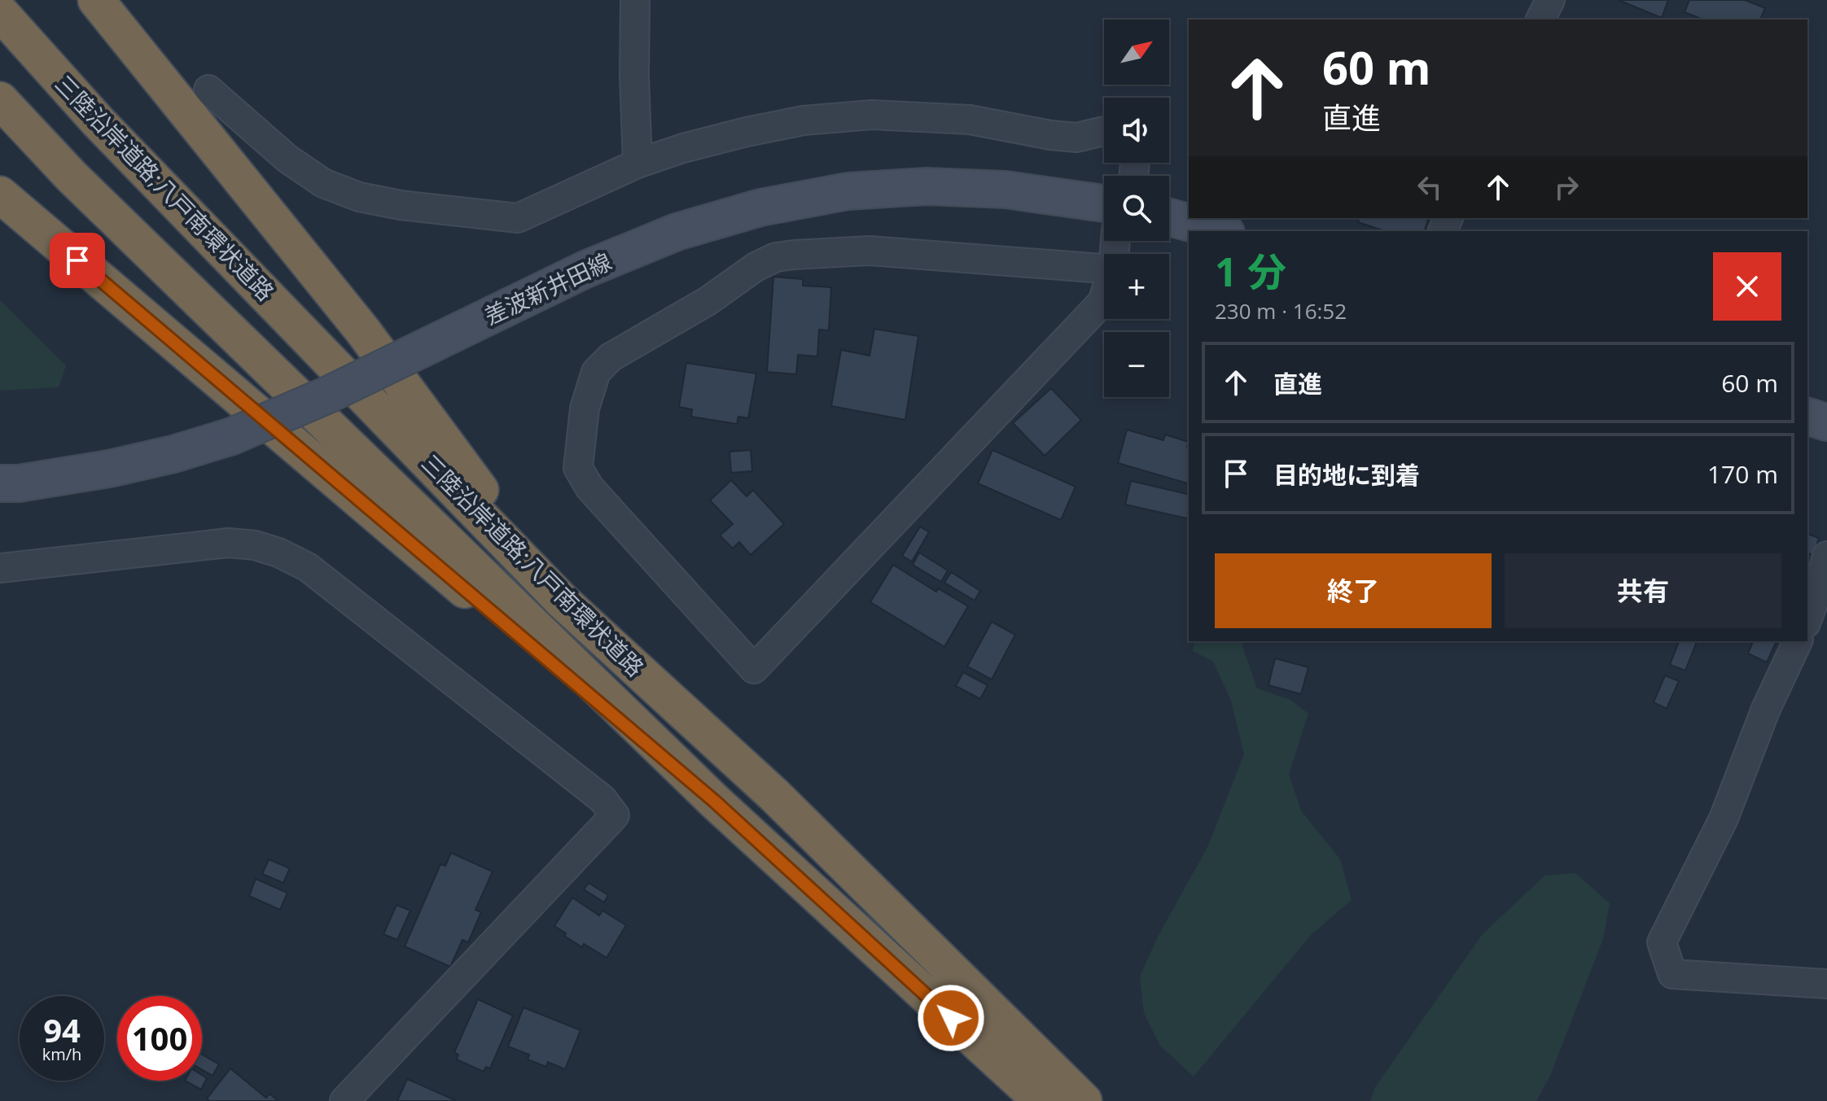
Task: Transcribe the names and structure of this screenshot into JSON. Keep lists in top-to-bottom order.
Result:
{
  "streets": {
    "highway": ["三陸沿岸道路;八戸南環状道路"],
    "main road": ["差波新井田線"]
  },
  "north": "top right",
  "page": {
    "map_buttons": ["+", "−"],
    "turn": ["60 m", "直進"],
    "heading": ["1 分", "230 m · 16:52"],
    "list": [
      {
        "name": "直進",
        "value": "60 m"
      },
      {
        "name": "目的地に到着",
        "value": "170 m"
      }
    ],
    "buttons": ["終了", "共有"],
    "speed": "94 km/h",
    "limit": "100"
  }
}
